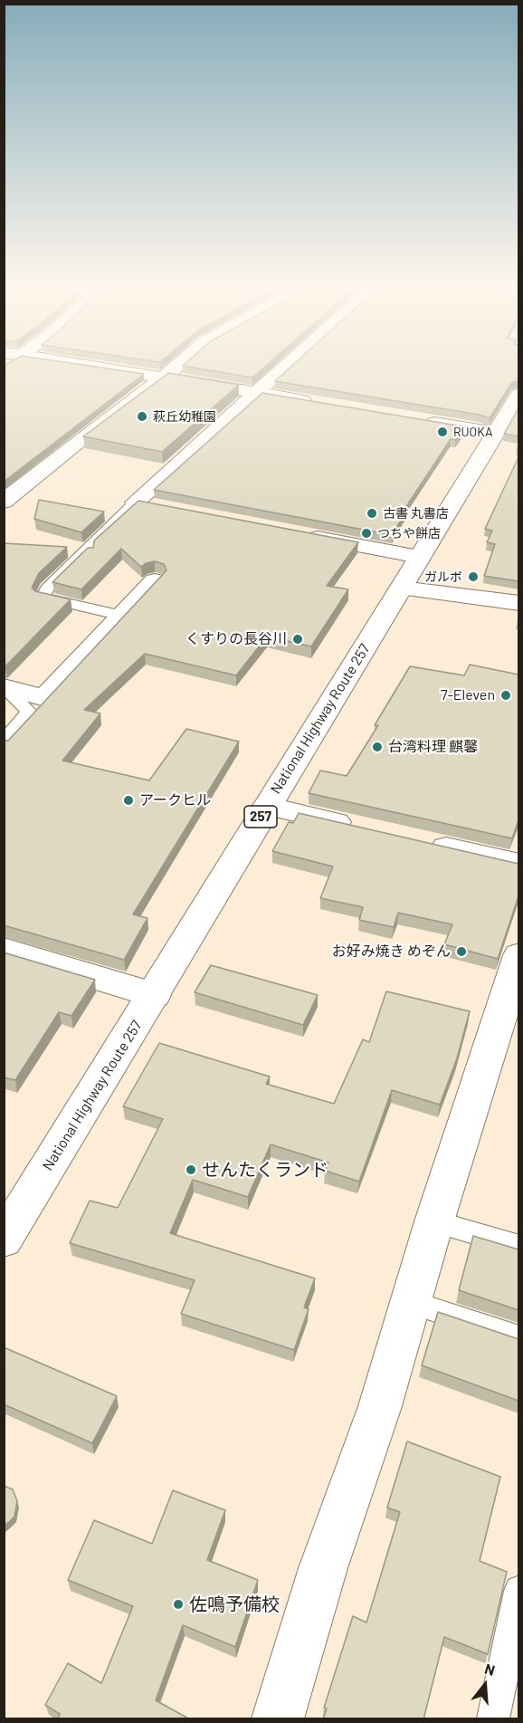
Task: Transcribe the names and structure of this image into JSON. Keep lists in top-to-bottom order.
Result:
{
  "streets": {
    "main road": ["National Highway Route 257", "257"]
  },
  "places": [
    "萩丘幼稚園",
    "RUOKA",
    "古書 丸書店",
    "つちや餅店",
    "ガルボ",
    "くすりの長谷川",
    "7-Eleven",
    "台湾料理 麒馨",
    "アークヒル",
    "お好み焼き めぞん",
    "せんたくランド",
    "佐鳴予備校"
  ],
  "north": "top"
}
